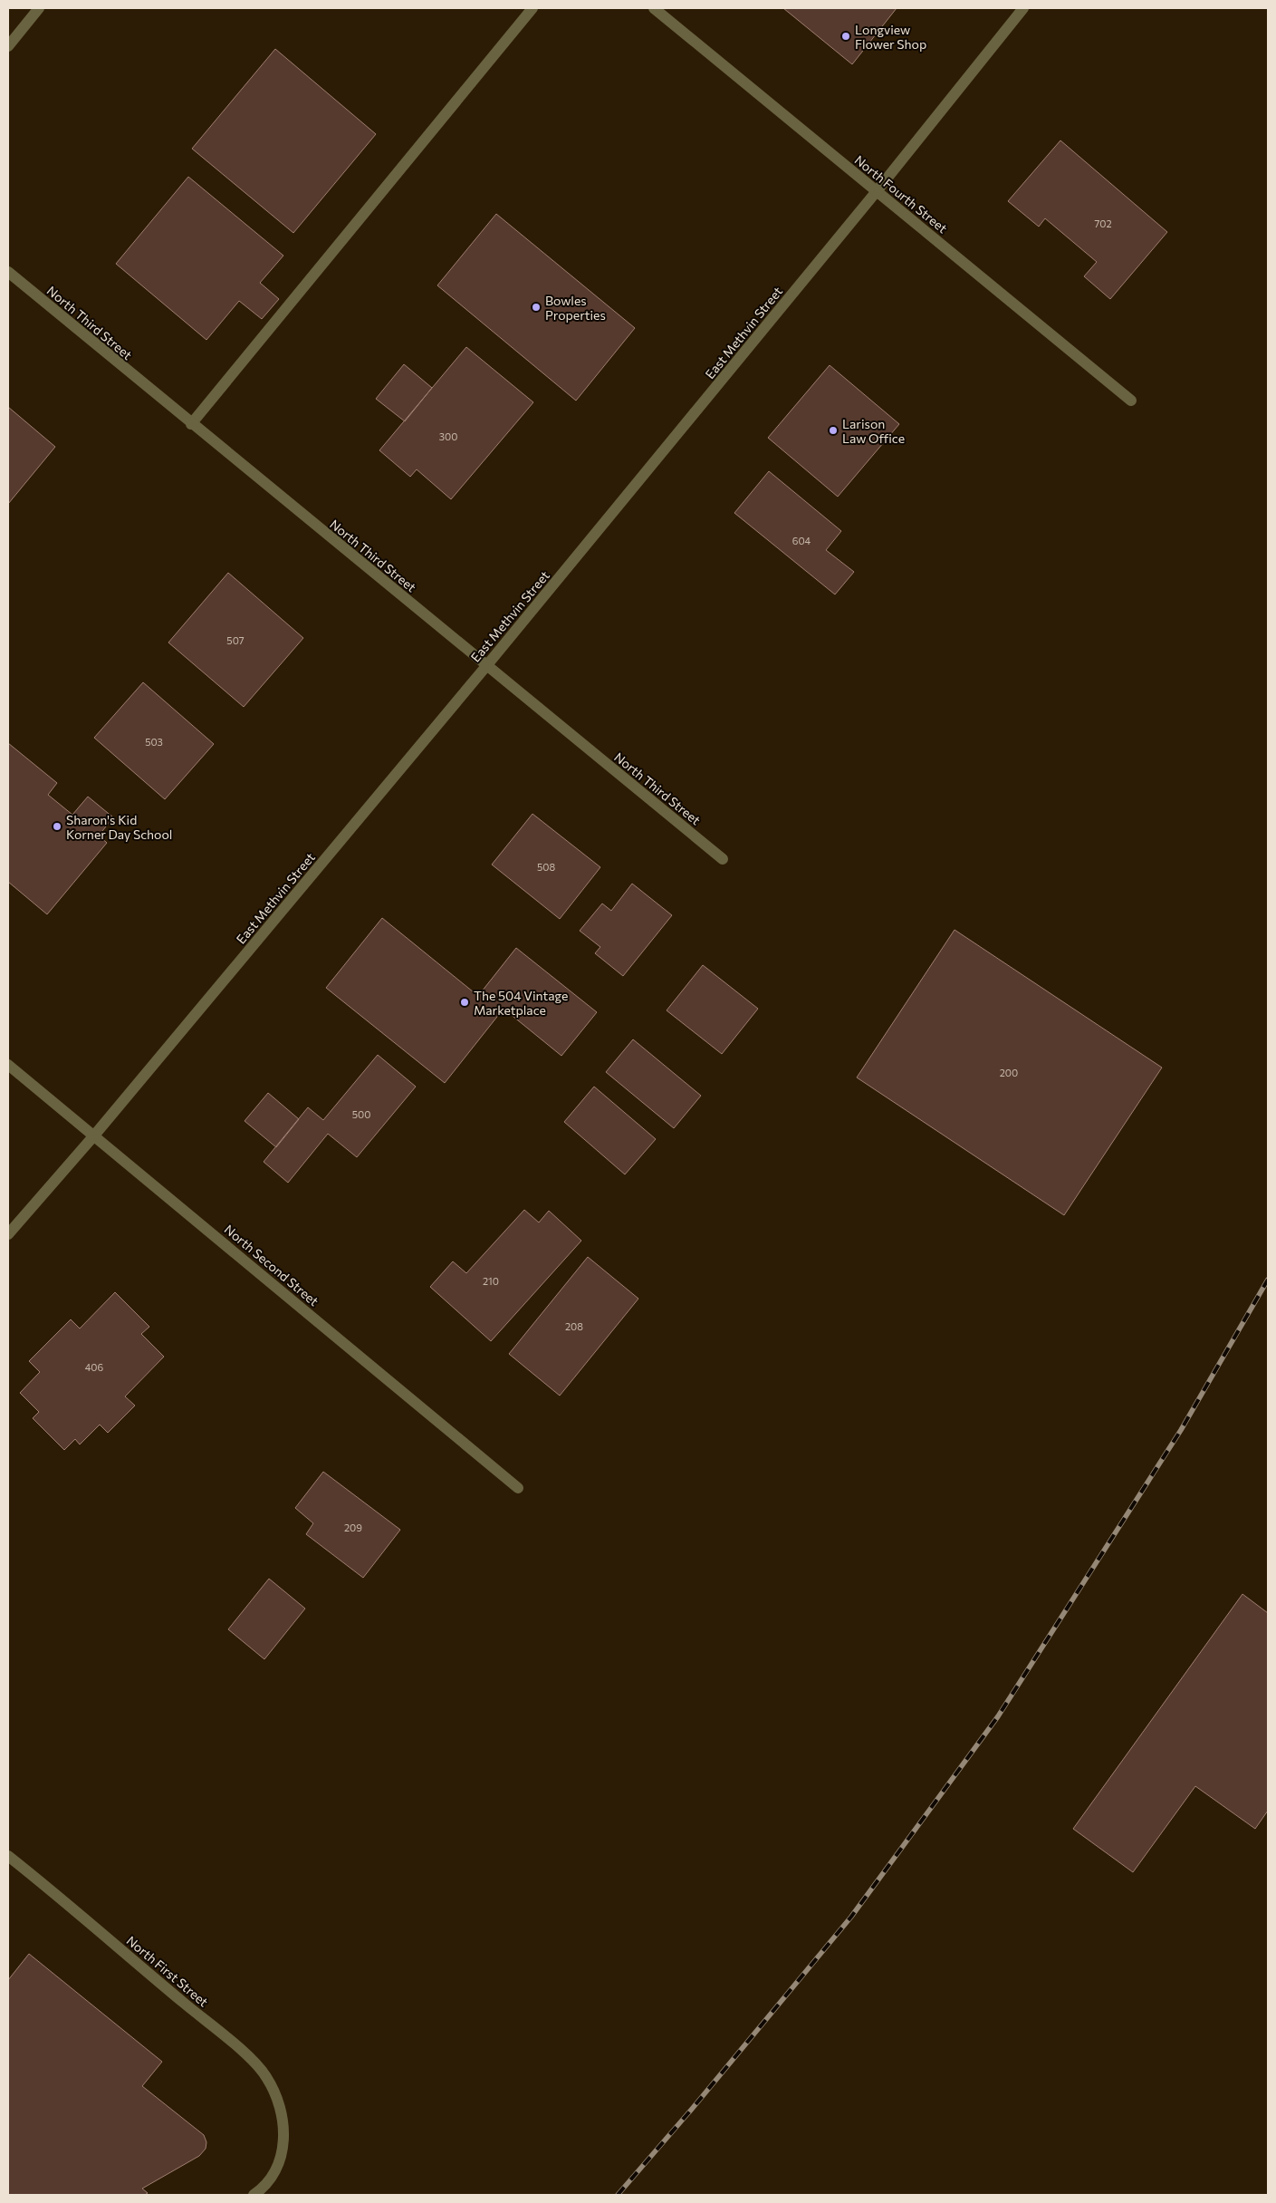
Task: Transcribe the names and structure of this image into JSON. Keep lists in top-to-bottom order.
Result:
{
  "streets": {
    "street": [
      "North Fourth Street",
      "North Third Street",
      "East Methvin Street",
      "North Second Street",
      "North First Street"
    ]
  },
  "crossings": [
    ["North Fourth Street", "East Methvin Street"],
    ["North Third Street", "East Methvin Street"],
    ["East Methvin Street", "North Second Street"]
  ],
  "places": [
    "Longview Flower Shop",
    "Bowles Properties",
    "Larison Law Office",
    "Sharon's Kid Korner Day School",
    "The 504 Vintage Marketplace"
  ],
  "house_numbers": [
    "702",
    "300",
    "604",
    "507",
    "503",
    "508",
    "200",
    "500",
    "210",
    "208",
    "406",
    "209"
  ]
}
